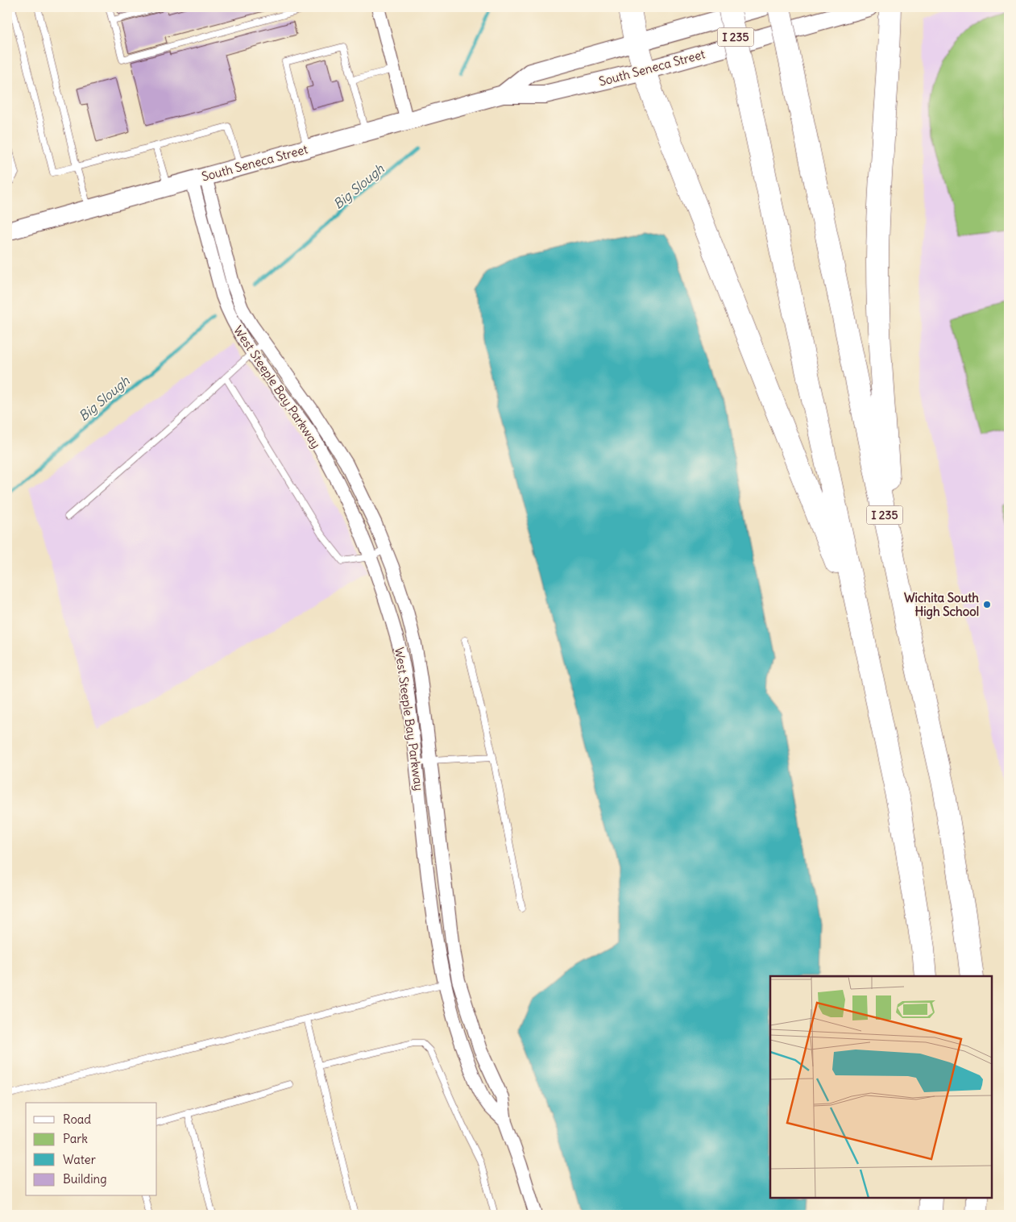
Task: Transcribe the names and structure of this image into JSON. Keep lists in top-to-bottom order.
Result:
{
  "streets": {
    "highway": ["I 235"],
    "street": ["South Seneca Street", "West Steeple Bay Parkway"]
  },
  "crossings": [
    ["South Seneca Street", "West Steeple Bay Parkway"]
  ],
  "water": ["Big Slough"],
  "places": ["Wichita South High School"],
  "legend": [
    "Road",
    "Park",
    "Water",
    "Building"
  ]
}
